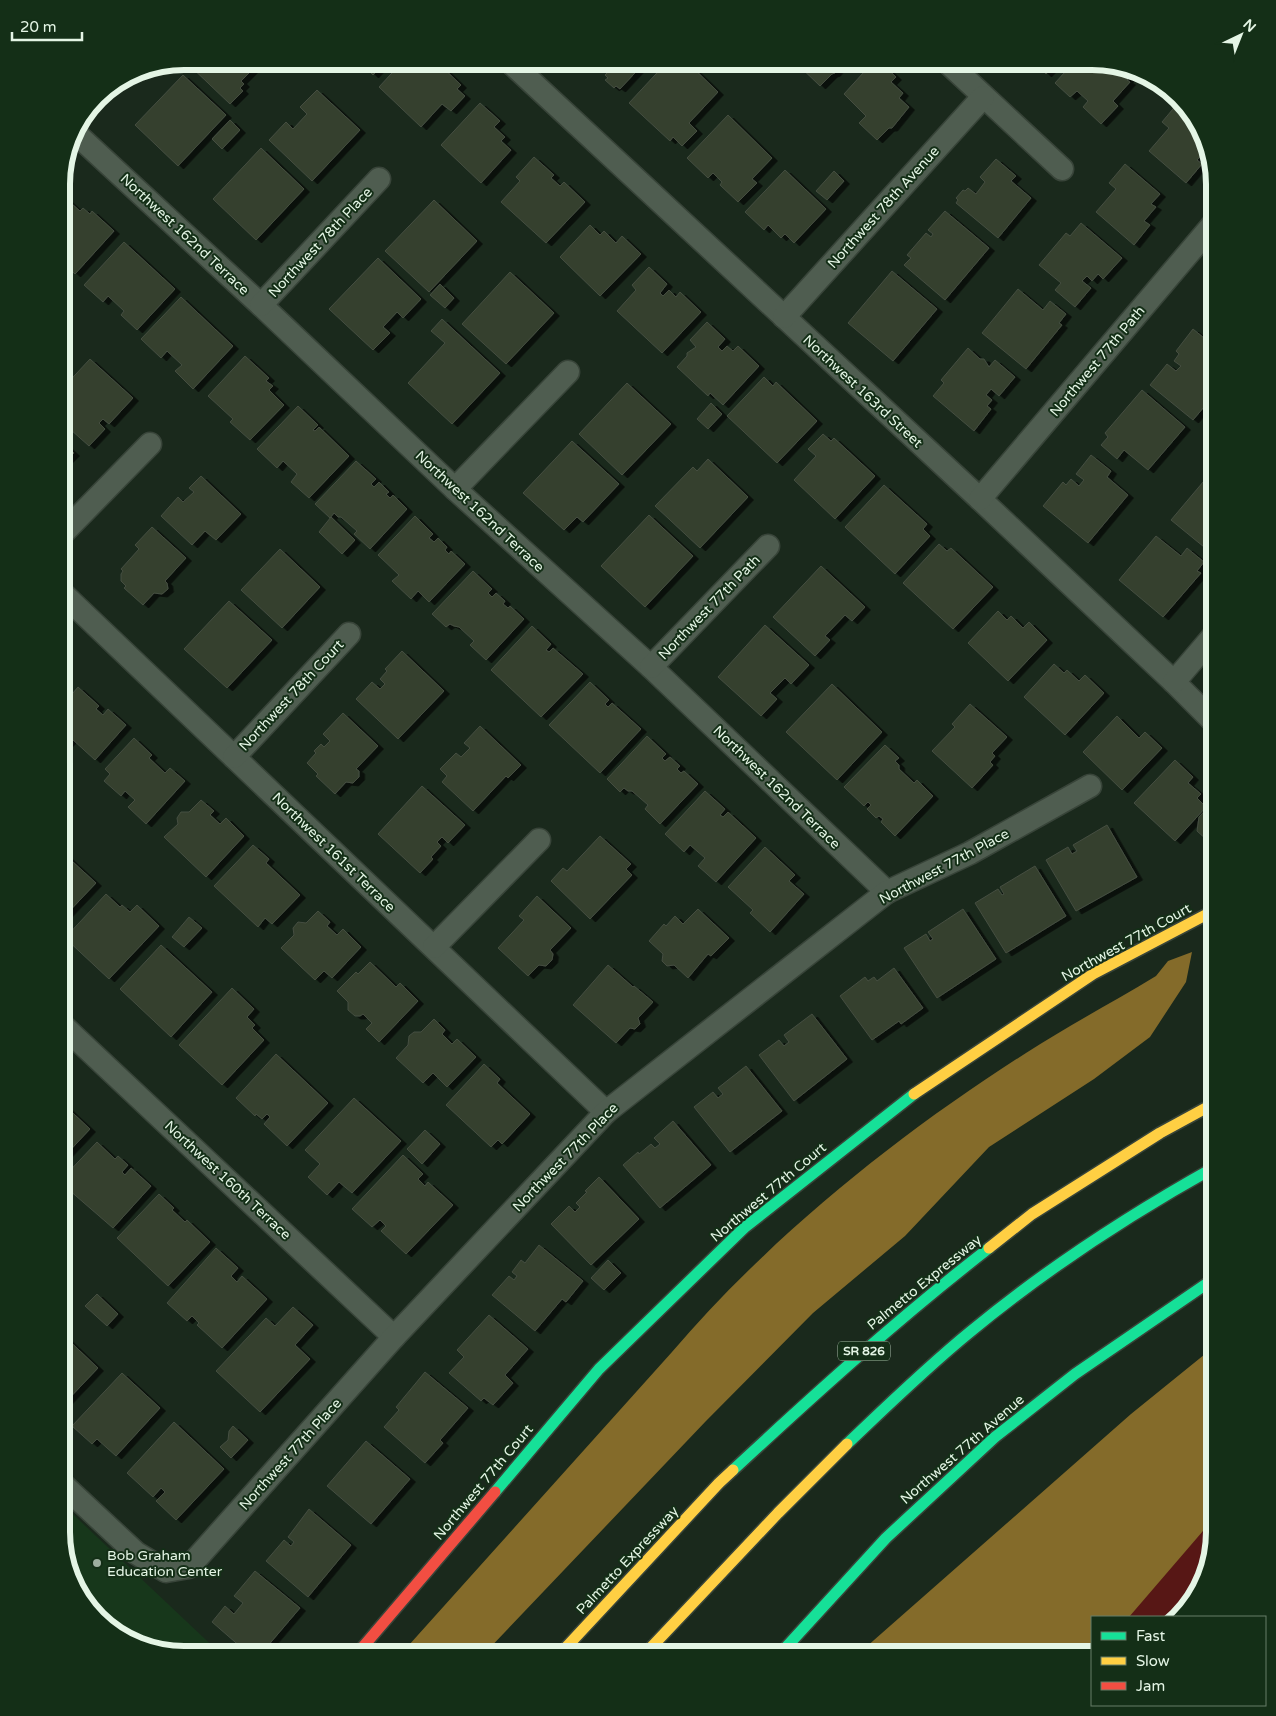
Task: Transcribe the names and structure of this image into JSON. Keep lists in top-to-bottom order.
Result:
{
  "streets": {
    "main road": [
      "Northwest 77th Court",
      "Palmetto Expressway",
      "SR 826",
      "Northwest 77th Avenue"
    ],
    "street": [
      "Northwest 78th Avenue",
      "Northwest 162nd Terrace",
      "Northwest 78th Place",
      "Northwest 77th Path",
      "Northwest 163rd Street",
      "Northwest 78th Court",
      "Northwest 161st Terrace",
      "Northwest 77th Place",
      "Northwest 160th Terrace"
    ]
  },
  "crossings": [
    ["Northwest 78th Avenue", "Northwest 163rd Street"],
    ["Northwest 162nd Terrace", "Northwest 78th Place"],
    ["Northwest 162nd Terrace", "Northwest 77th Path"],
    ["Northwest 162nd Terrace", "Northwest 77th Place"],
    ["Northwest 77th Path", "Northwest 163rd Street"],
    ["Northwest 78th Court", "Northwest 161st Terrace"],
    ["Northwest 161st Terrace", "Northwest 77th Place"],
    ["Northwest 77th Place", "Northwest 160th Terrace"]
  ],
  "places": ["Bob Graham Education Center"],
  "legend": ["Fast", "Slow", "Jam"],
  "scale_bar": "20 m",
  "north": "top right"
}
